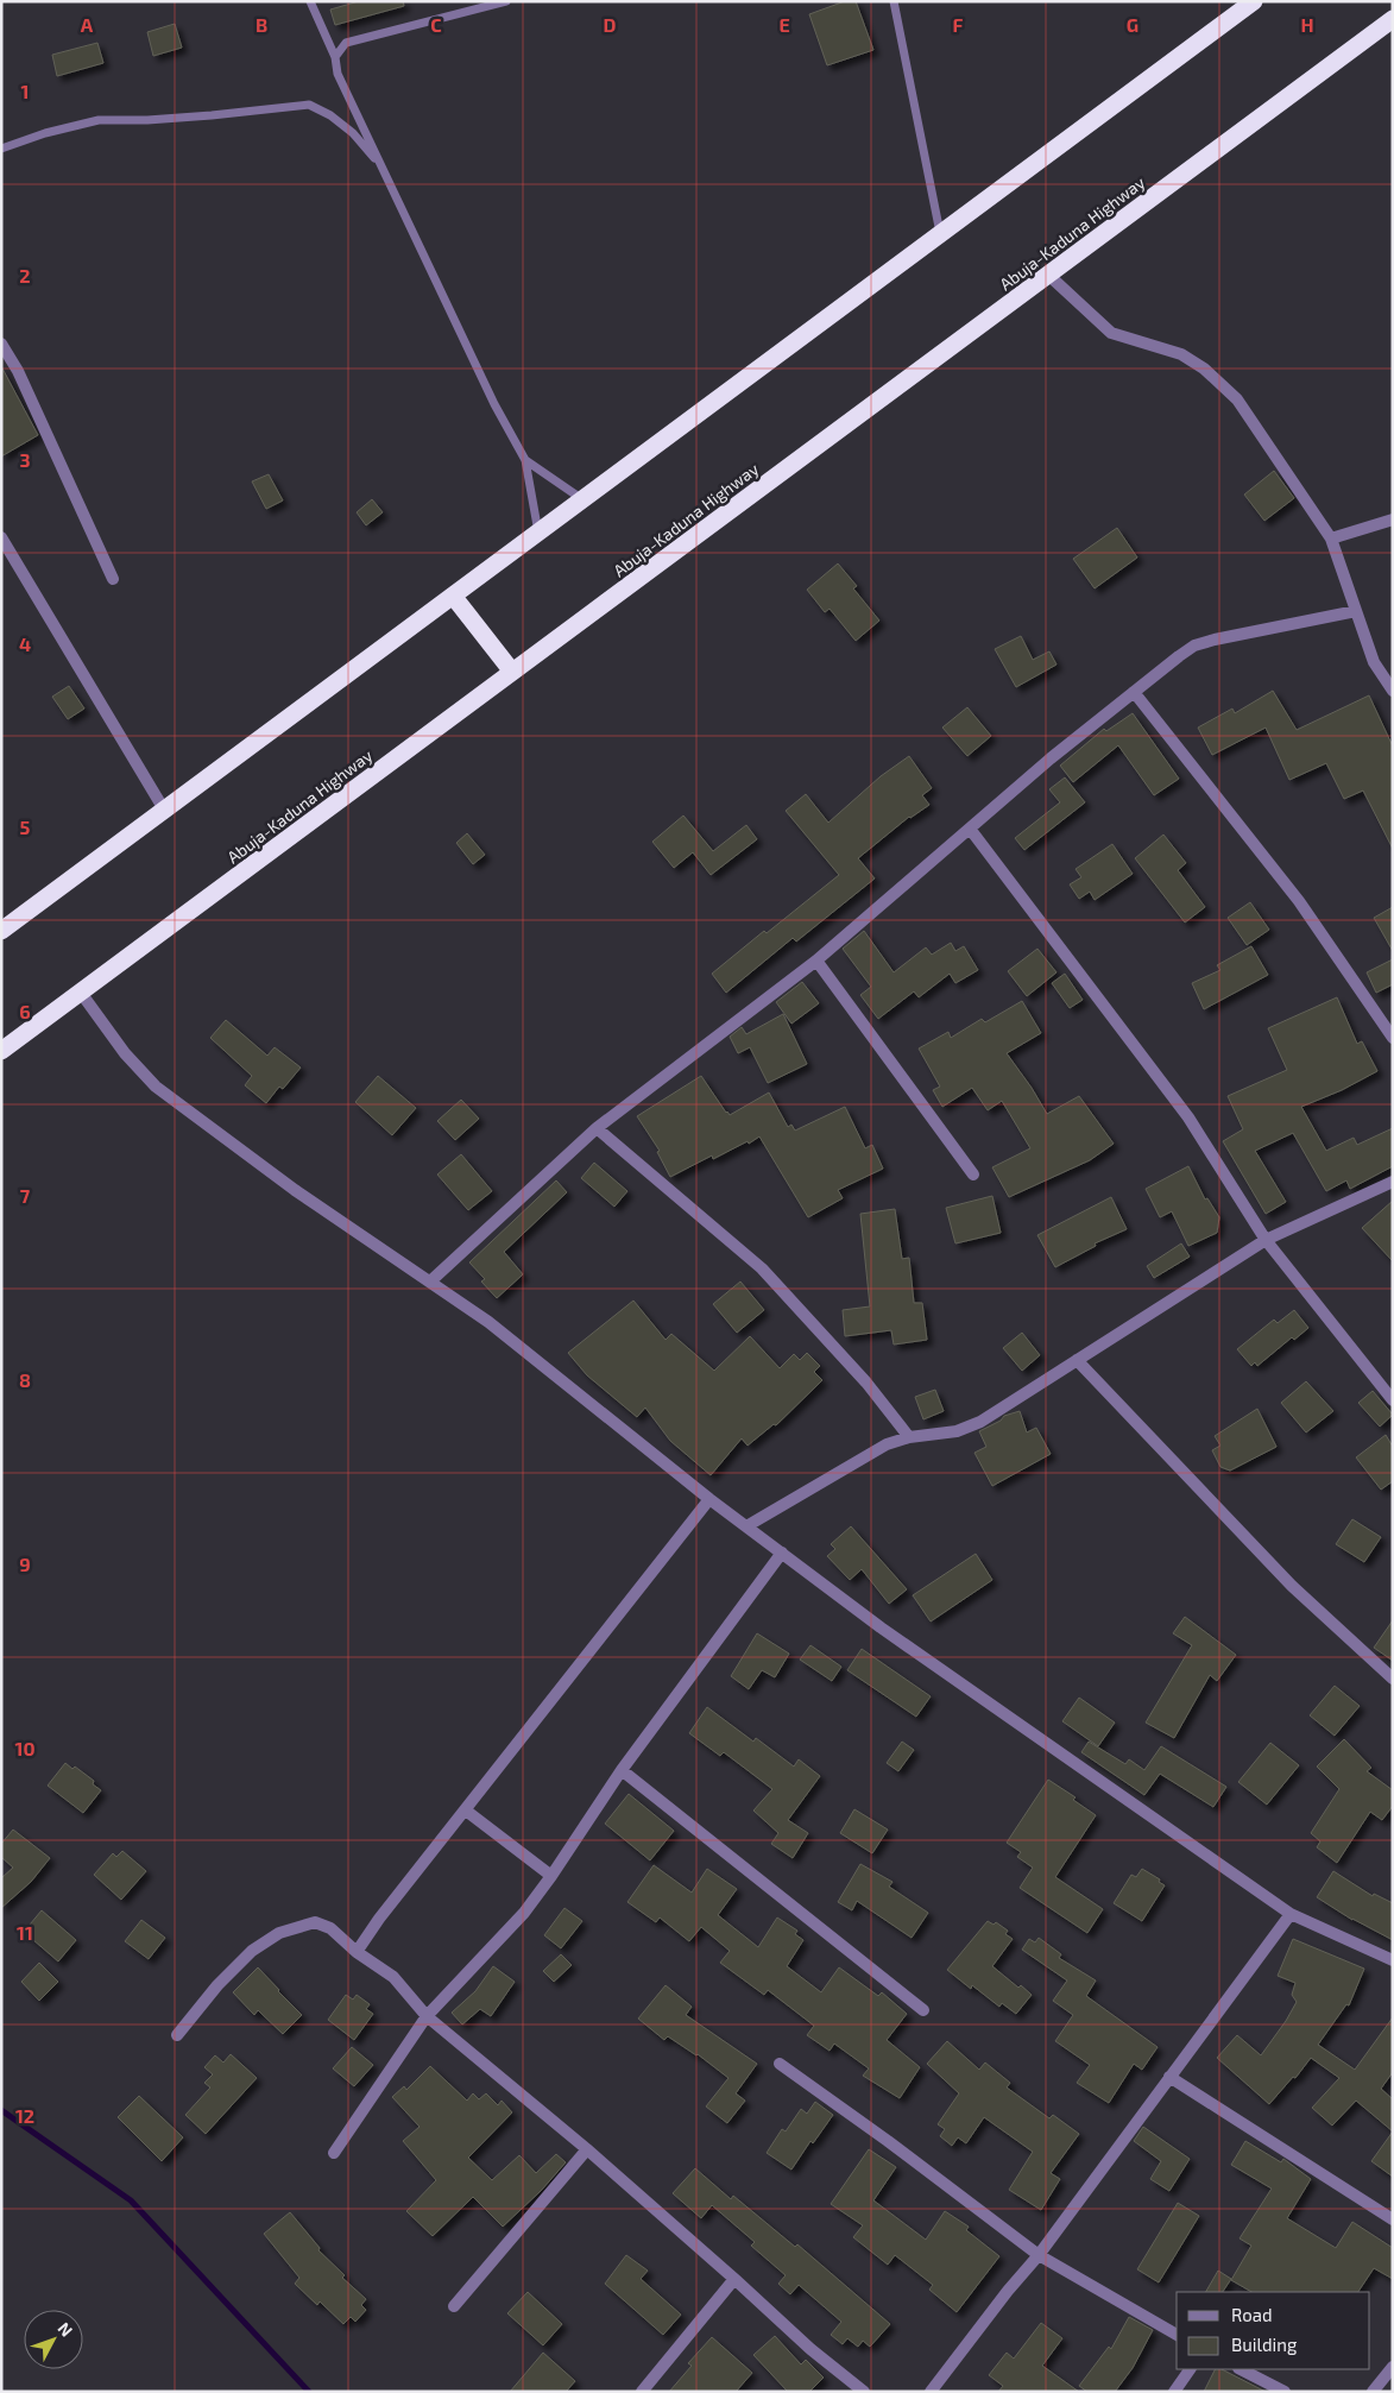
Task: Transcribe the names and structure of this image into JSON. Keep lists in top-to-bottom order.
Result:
{
  "streets": {
    "highway": ["Abuja-Kaduna Highway"]
  },
  "legend": ["Road", "Building"],
  "north": "top right",
  "grid": {
    "columns": [
      "A",
      "B",
      "C",
      "D",
      "E",
      "F",
      "G",
      "H"
    ],
    "rows": [
      "1",
      "2",
      "3",
      "4",
      "5",
      "6",
      "7",
      "8",
      "9",
      "10",
      "11",
      "12"
    ]
  }
}
